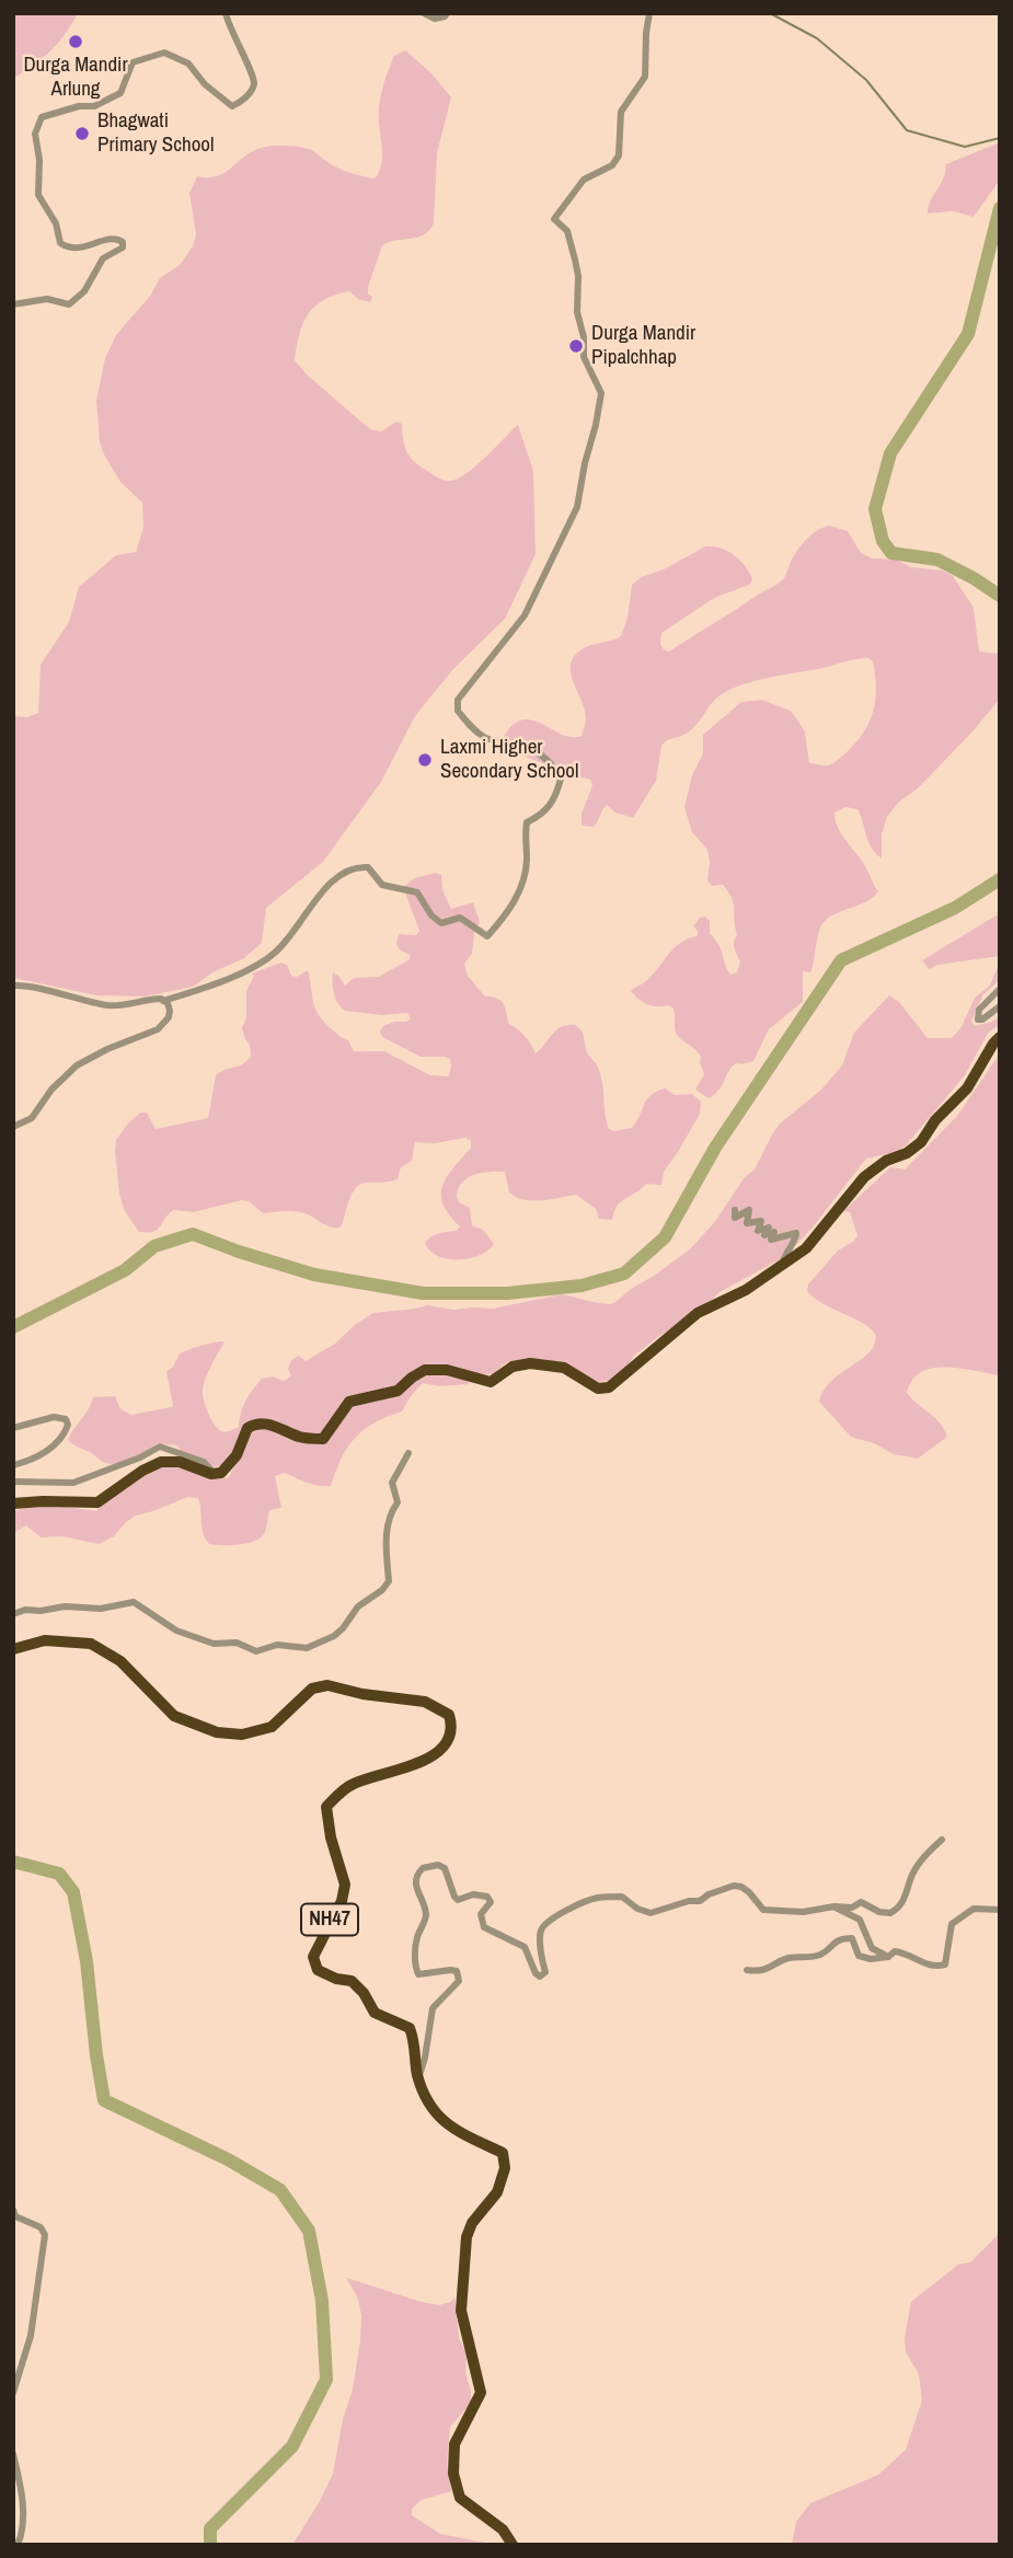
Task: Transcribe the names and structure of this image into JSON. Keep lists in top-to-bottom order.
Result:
{
  "streets": {
    "highway": ["NH47"]
  },
  "places": [
    "Durga Mandir Arlung",
    "Bhagwati Primary School",
    "Durga Mandir Pipalchhap",
    "Laxmi Higher Secondary School"
  ]
}
